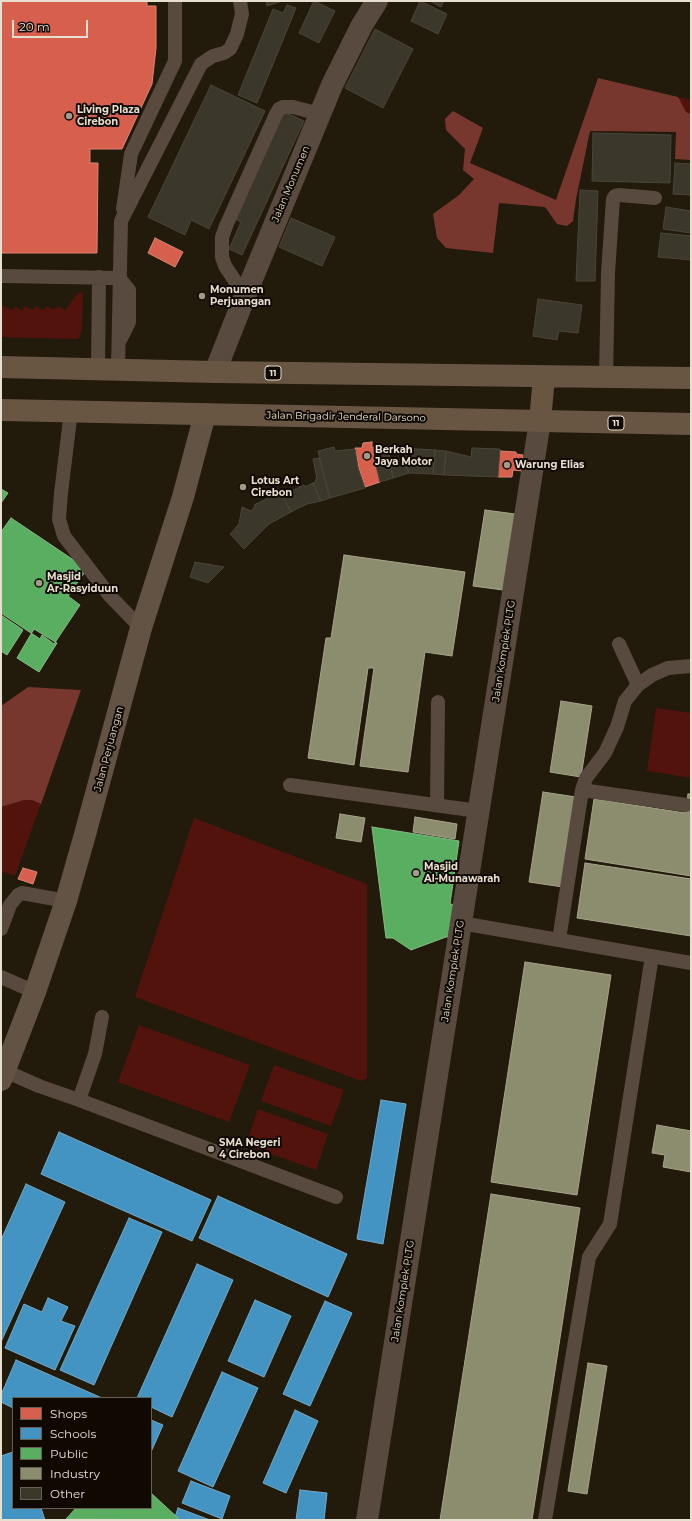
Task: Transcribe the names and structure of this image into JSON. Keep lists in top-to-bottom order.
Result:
{
  "streets": {
    "highway": ["11", "Jalan Brigadir Jenderal Darsono"],
    "street": ["Jalan Monumen", "Jalan Komplek PLTG", "Jalan Perjuangan"]
  },
  "crossings": [
    ["Jalan Monumen", "11"],
    ["Jalan Brigadir Jenderal Darsono", "Jalan Komplek PLTG"],
    ["Jalan Brigadir Jenderal Darsono", "Jalan Perjuangan"]
  ],
  "places": [
    "Living Plaza Cirebon",
    "Monumen Perjuangan",
    "Berkah Jaya Motor",
    "Warung Elias",
    "Lotus Art Cirebon",
    "Masjid Ar-Rasyiduun",
    "Masjid Al-Munawarah",
    "SMA Negeri 4 Cirebon"
  ],
  "legend": [
    "Shops",
    "Schools",
    "Public",
    "Industry",
    "Other"
  ],
  "scale_bar": "20 m"
}
